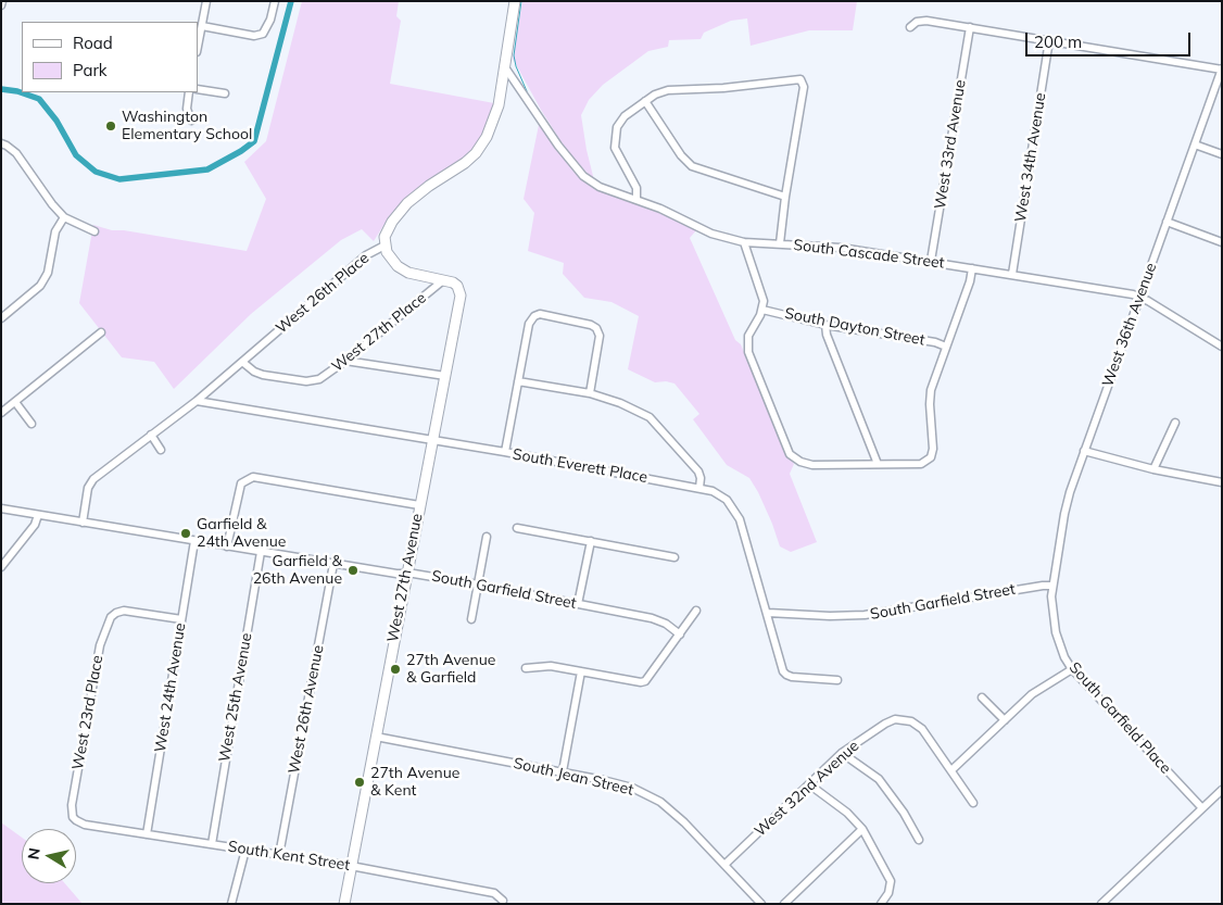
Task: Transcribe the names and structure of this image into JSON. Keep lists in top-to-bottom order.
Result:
{
  "streets": {
    "main road": ["West 26th Place", "West 27th Avenue"],
    "street": [
      "West 33rd Avenue",
      "West 34th Avenue",
      "South Cascade Street",
      "West 36th Avenue",
      "South Dayton Street",
      "West 27th Place",
      "South Everett Place",
      "South Garfield Street",
      "West 24th Avenue",
      "West 25th Avenue",
      "West 26th Avenue",
      "West 23rd Place",
      "South Garfield Place",
      "South Jean Street",
      "West 32nd Avenue",
      "South Kent Street"
    ]
  },
  "crossings": [
    ["West 33rd Avenue", "South Cascade Street"],
    ["West 34th Avenue", "South Cascade Street"],
    ["South Cascade Street", "West 26th Place"],
    ["South Cascade Street", "West 36th Avenue"],
    ["West 26th Place", "West 27th Place"],
    ["West 26th Place", "South Everett Place"],
    ["West 26th Place", "South Garfield Street"],
    ["West 36th Avenue", "South Garfield Street"],
    ["West 36th Avenue", "South Garfield Place"],
    ["West 27th Place", "West 27th Avenue"],
    ["South Everett Place", "West 27th Avenue"],
    ["South Everett Place", "South Garfield Street"],
    ["West 27th Avenue", "South Garfield Street"],
    ["West 27th Avenue", "South Jean Street"],
    ["West 27th Avenue", "South Kent Street"],
    ["South Garfield Street", "West 24th Avenue"],
    ["South Garfield Street", "West 25th Avenue"],
    ["South Garfield Street", "West 26th Avenue"],
    ["South Garfield Street", "South Garfield Place"],
    ["West 24th Avenue", "West 23rd Place"],
    ["West 24th Avenue", "South Kent Street"],
    ["West 25th Avenue", "South Kent Street"],
    ["West 26th Avenue", "South Kent Street"],
    ["West 23rd Place", "South Kent Street"],
    ["South Jean Street", "West 32nd Avenue"]
  ],
  "places": [
    "Washington Elementary School",
    "Garfield & 24th Avenue",
    "Garfield & 26th Avenue",
    "27th Avenue & Garfield",
    "27th Avenue & Kent"
  ],
  "legend": ["Road", "Park"],
  "scale_bar": "200 m",
  "north": "left"
}
